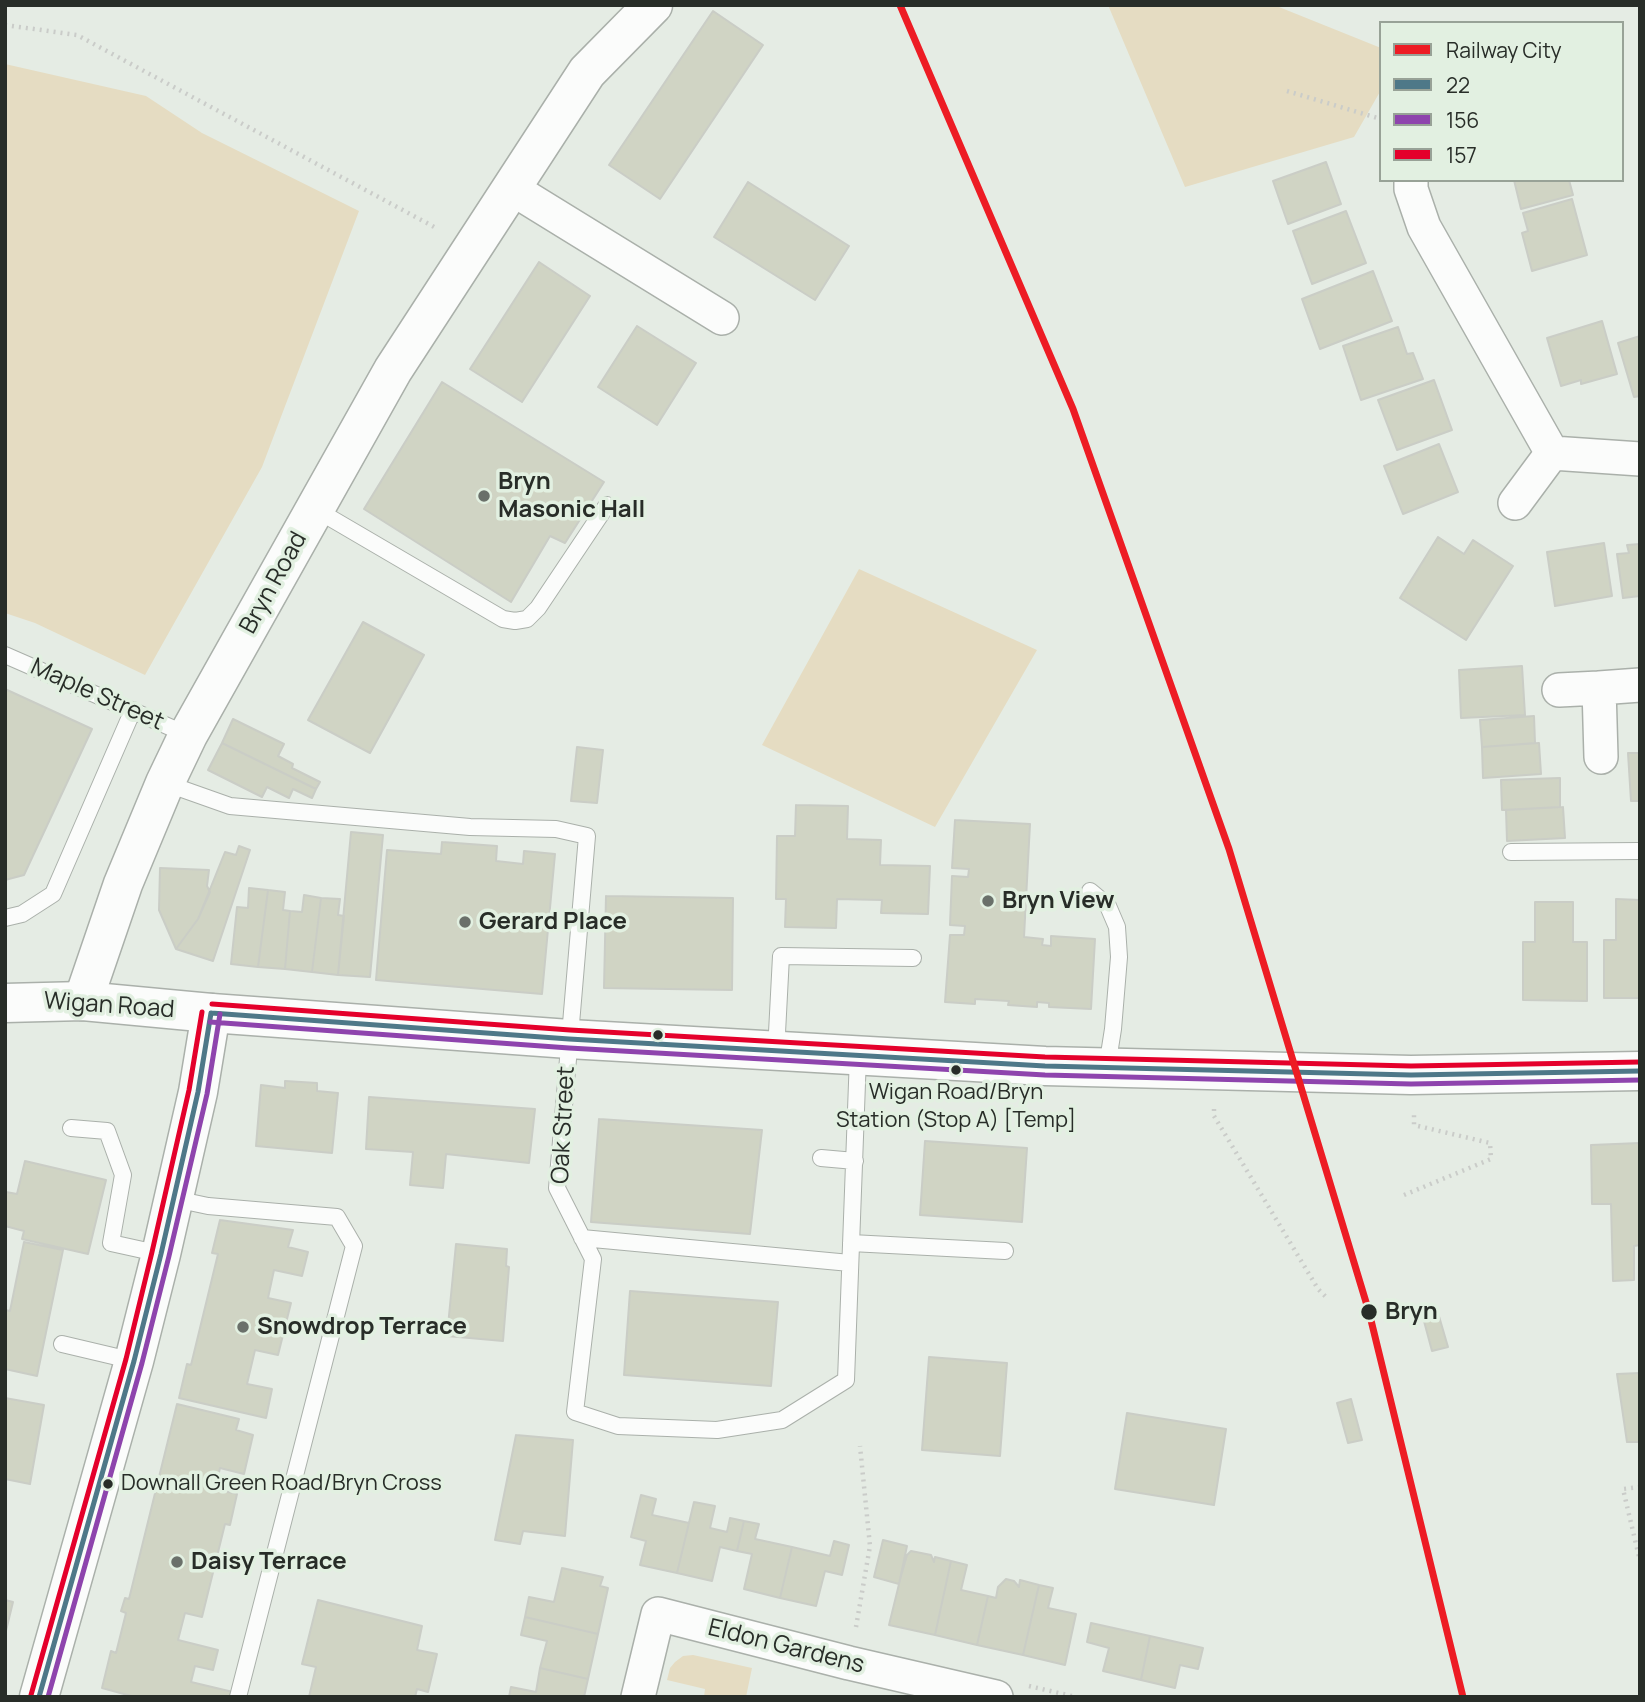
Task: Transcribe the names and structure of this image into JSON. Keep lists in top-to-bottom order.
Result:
{
  "streets": {
    "main road": ["Bryn Road", "Wigan Road"],
    "street": ["Eldon Gardens"],
    "lane": ["Maple Street", "Oak Street"]
  },
  "crossings": [
    ["Bryn Road", "Maple Street"],
    ["Bryn Road", "Wigan Road"],
    ["Bryn Road", "Oak Street"],
    ["Wigan Road", "Oak Street"]
  ],
  "places": [
    "Bryn Masonic Hall",
    "Bryn View",
    "Gerard Place",
    "Wigan Road/Bryn Station (Stop A) [Temp]",
    "Bryn",
    "Snowdrop Terrace",
    "Downall Green Road/Bryn Cross",
    "Daisy Terrace"
  ],
  "lines": [
    "rail line City",
    "transit line 157",
    "transit line 22",
    "transit line 156"
  ],
  "legend": [
    "Railway City",
    "22",
    "156",
    "157"
  ]
}
